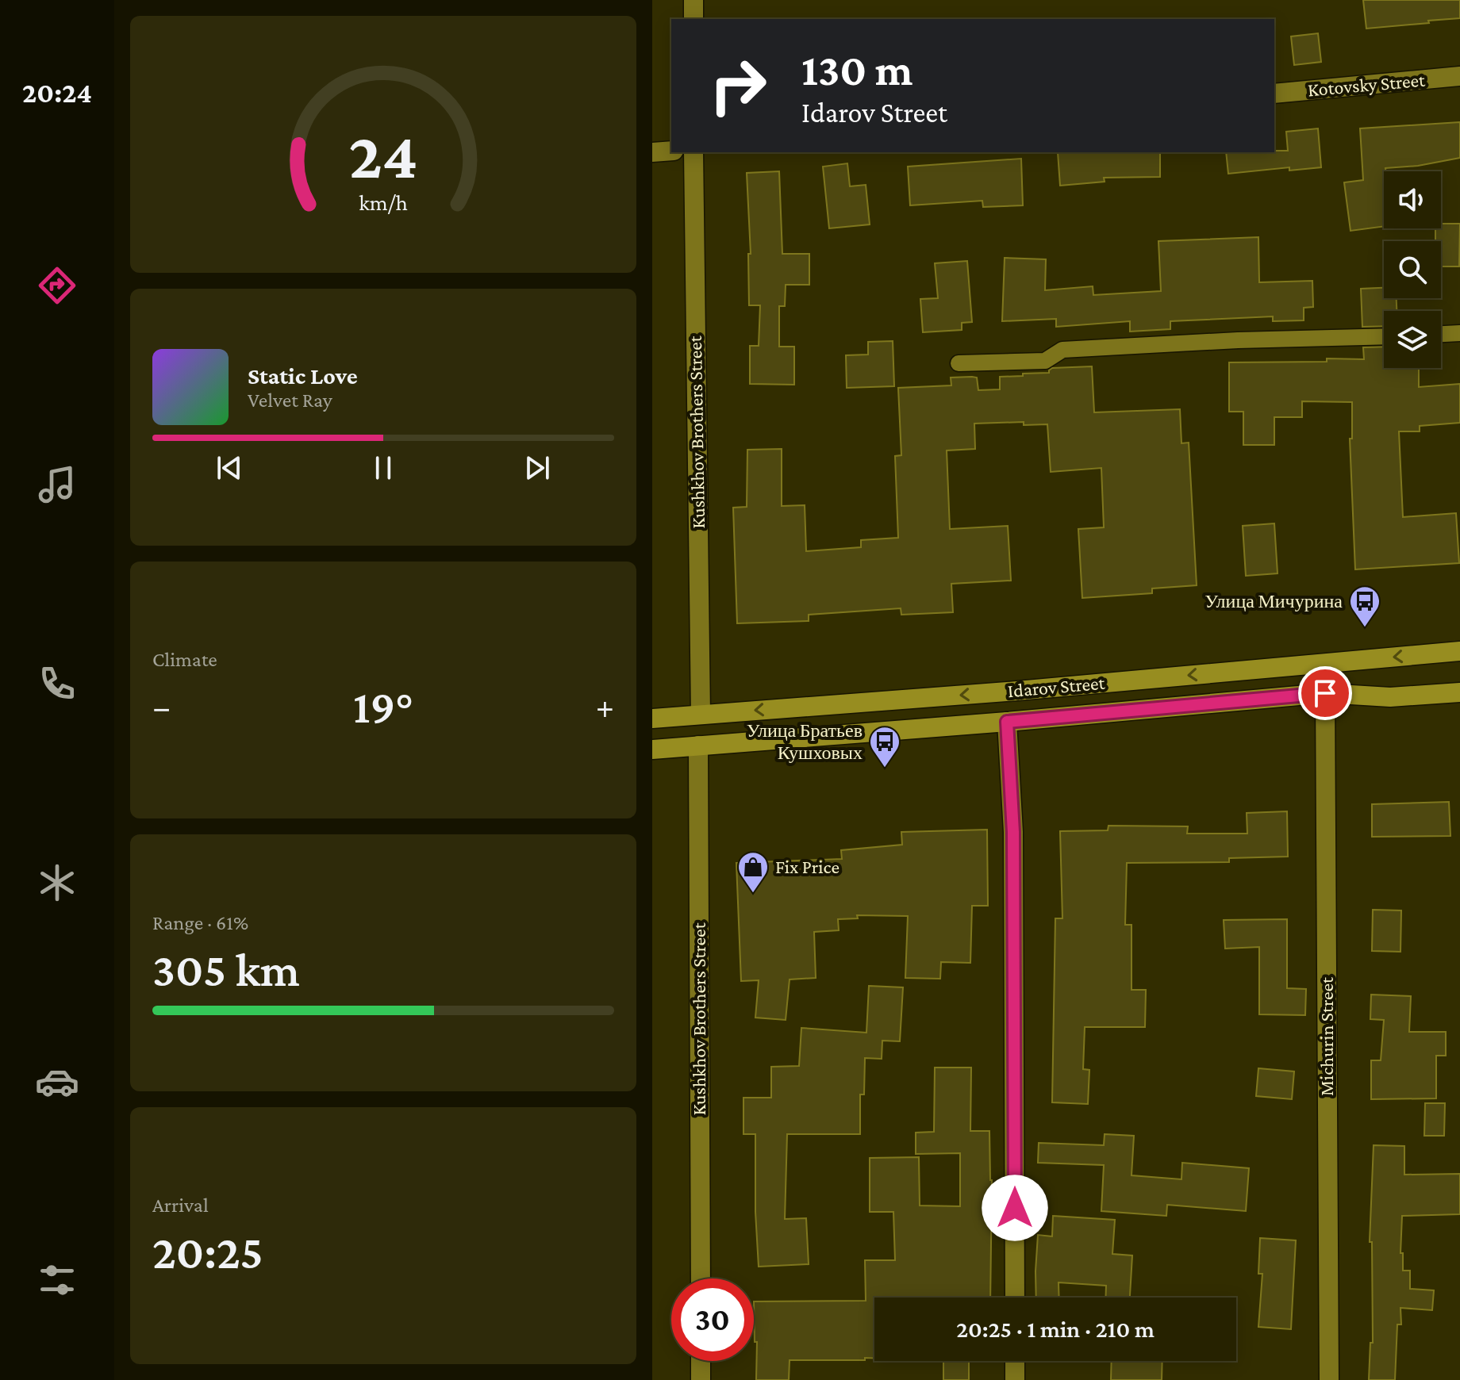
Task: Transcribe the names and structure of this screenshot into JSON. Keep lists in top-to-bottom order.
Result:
{
  "streets": {
    "main road": ["Idarov Street"],
    "street": ["Kotovsky Street", "Kushkhov Brothers Street", "Michurin Street"]
  },
  "crossings": [
    ["Kushkhov Brothers Street", "Idarov Street"],
    ["Idarov Street", "Michurin Street"]
  ],
  "places": {
    "bus stop": ["Улица Мичурина", "Улица Братьев Кушховых"],
    "shop": ["Fix Price"]
  },
  "page": {
    "tabs": "20:24",
    "turn": ["130 m", "Idarov Street"],
    "song": ["Static Love", "Velvet Ray"],
    "tile": [
      "Climate",
      ["Range · 61%", "305 km"],
      ["Arrival", "20:25"]
    ],
    "heat": ["−", "19°", "+"],
    "limit": "30",
    "trip": "20:25 · 1 min · 210 m",
    "gauge": ["24", "km/h"]
  }
}
